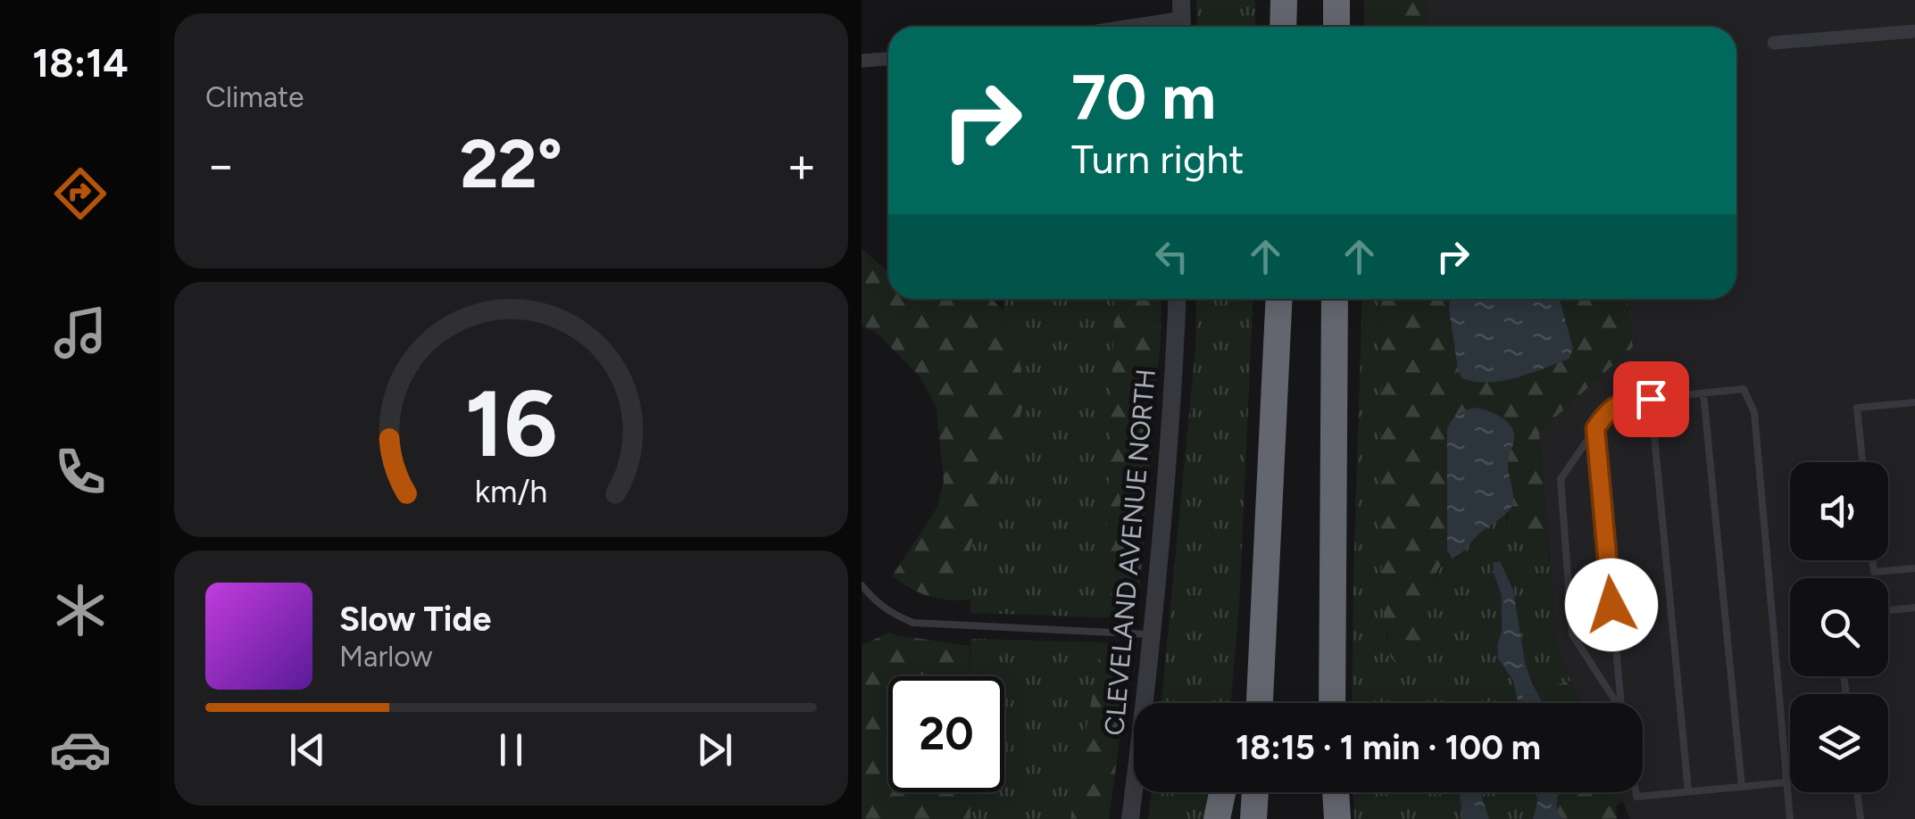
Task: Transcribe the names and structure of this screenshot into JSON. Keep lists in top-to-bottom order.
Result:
{
  "streets": {
    "street": ["CLEVELAND AVENUE NORTH"]
  },
  "page": {
    "tabs": "18:14",
    "tile": "Climate",
    "turn": ["70 m", "Turn right"],
    "heat": ["−", "22°", "+"],
    "song": ["Slow Tide", "Marlow"],
    "limit": "20",
    "trip": "18:15 · 1 min · 100 m",
    "gauge": ["16", "km/h"]
  }
}
